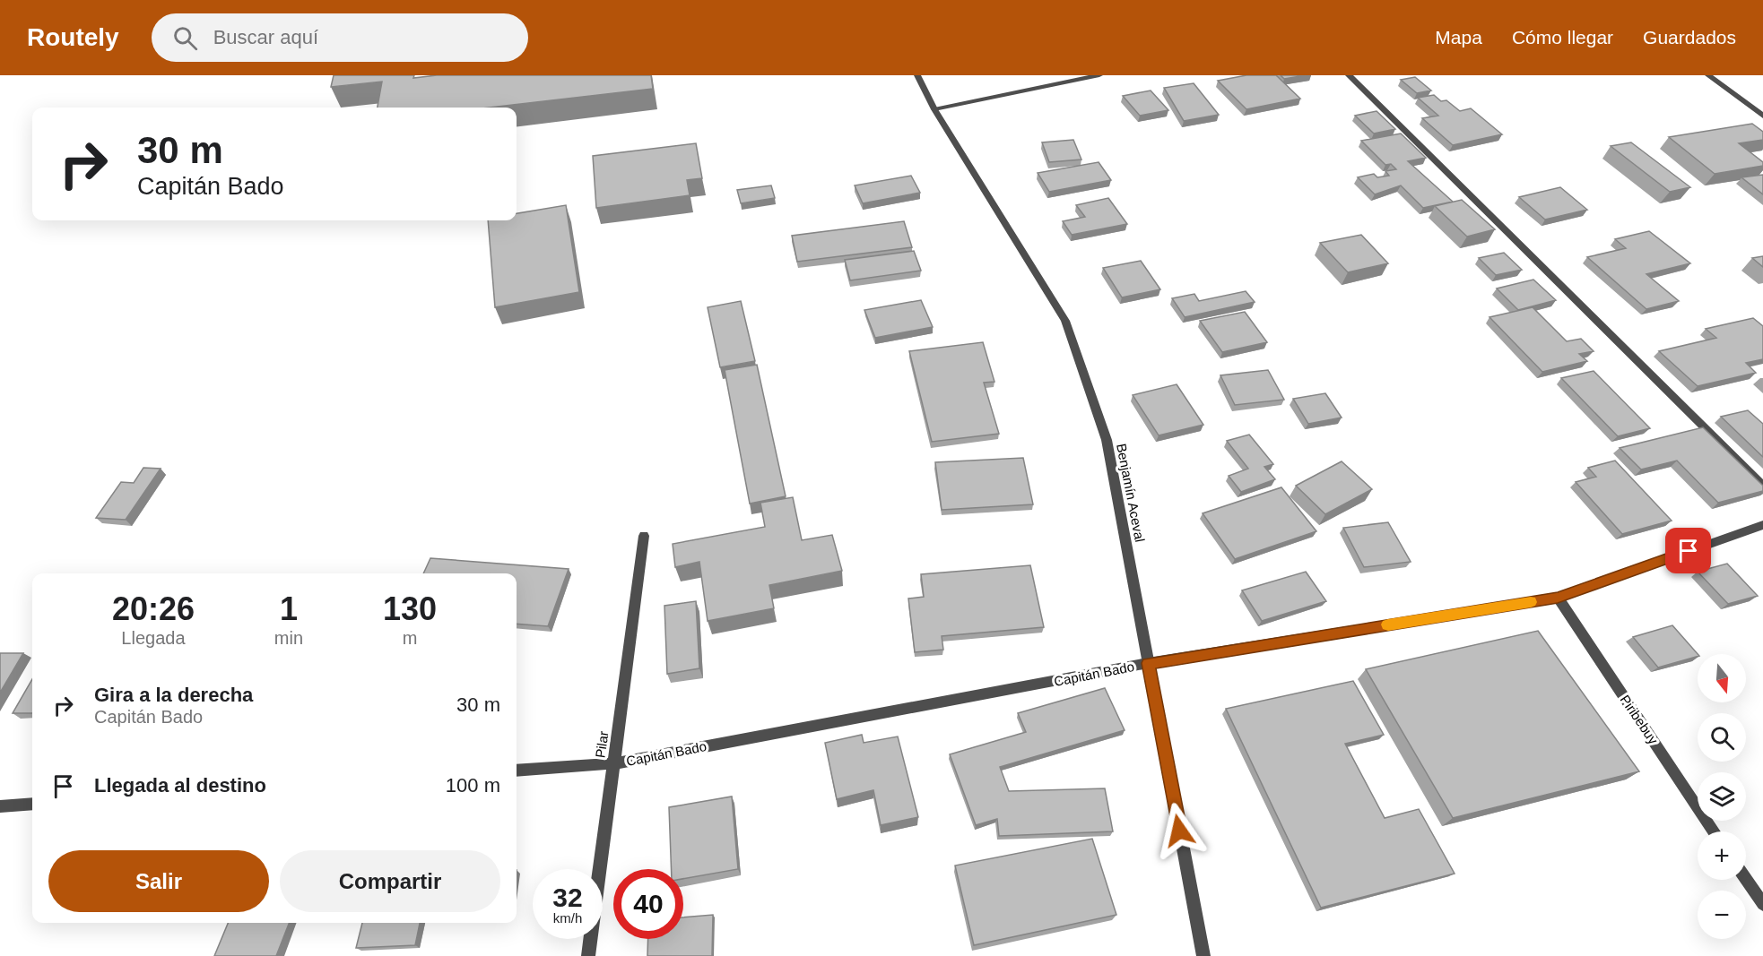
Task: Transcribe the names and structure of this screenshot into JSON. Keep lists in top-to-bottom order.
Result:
{
  "streets": {
    "street": [
      "Benjamín Aceval",
      "Capitán Bado",
      "Piribebuy",
      "Pilar"
    ]
  },
  "crossings": [
    ["Benjamín Aceval", "Capitán Bado"],
    ["Capitán Bado", "Piribebuy"],
    ["Capitán Bado", "Pilar"]
  ],
  "north": "bottom",
  "page": {
    "header": "Routely",
    "search": "Buscar aquí",
    "nav": ["Mapa", "Cómo llegar", "Guardados"],
    "turn": ["30 m", "Capitán Bado"],
    "eta": [
      "20:26",
      "Llegada",
      "1",
      "min",
      "130",
      "m"
    ],
    "map_buttons": ["+", "−"],
    "list": [
      {
        "name": "Gira a la derecha",
        "note": "Capitán Bado",
        "value": "30 m"
      },
      {
        "name": "Llegada al destino",
        "value": "100 m"
      }
    ],
    "buttons": ["Salir", "Compartir"],
    "speed": "32 km/h",
    "limit": "40"
  }
}
